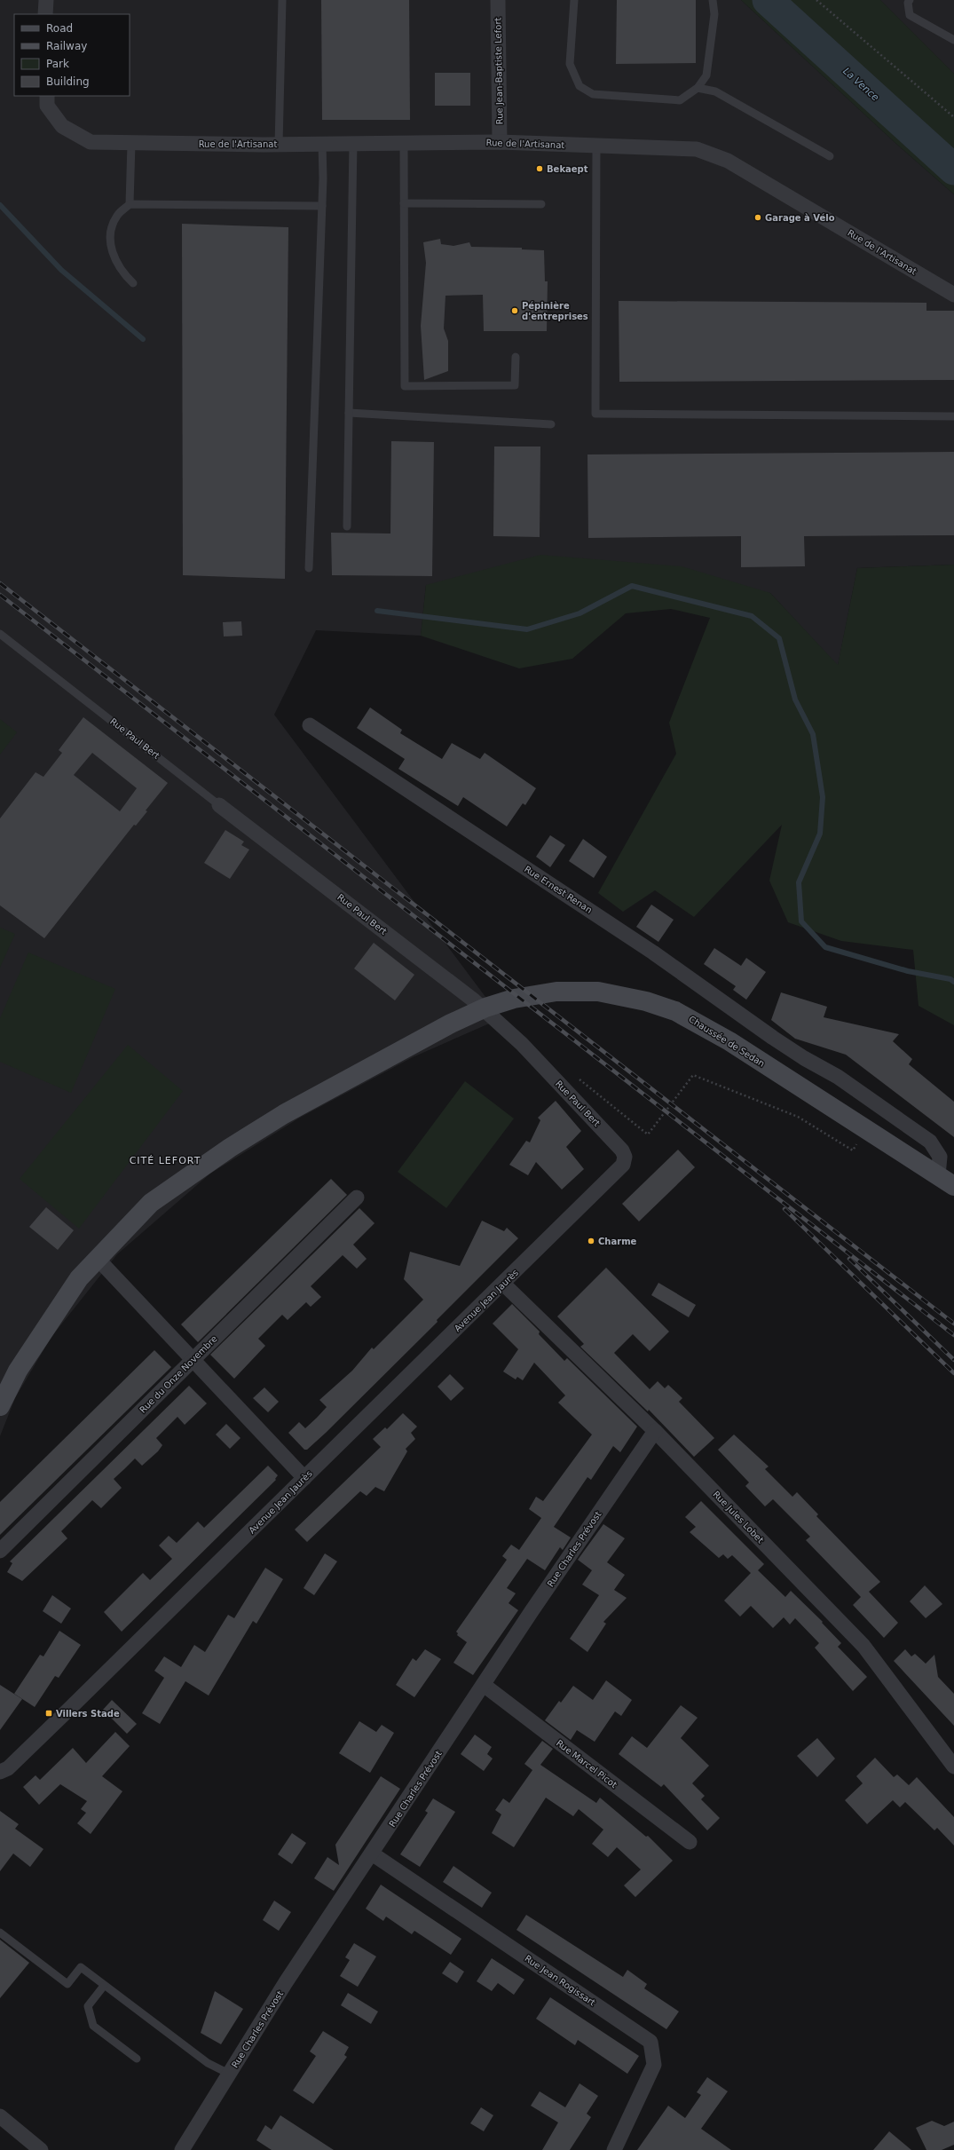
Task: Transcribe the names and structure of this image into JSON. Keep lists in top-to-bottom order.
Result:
{
  "streets": {
    "main road": ["Chaussée de Sedan"],
    "street": [
      "Rue Jean-Baptiste Lefort",
      "Rue de l'Artisanat",
      "Rue Paul Bert",
      "Rue Ernest Renan",
      "Avenue Jean Jaurès",
      "Rue du Onze Novembre",
      "Rue Jules Lobet",
      "Rue Charles Prévost",
      "Rue Marcel Picot",
      "Rue Jean Rogissart"
    ]
  },
  "crossings": [
    ["Rue Jean-Baptiste Lefort", "Rue de l'Artisanat"],
    ["Rue Paul Bert", "Avenue Jean Jaurès"],
    ["Rue Ernest Renan", "Chaussée de Sedan"],
    ["Avenue Jean Jaurès", "Rue Jules Lobet"],
    ["Rue Jules Lobet", "Rue Charles Prévost"],
    ["Rue Charles Prévost", "Rue Marcel Picot"],
    ["Rue Charles Prévost", "Rue Jean Rogissart"]
  ],
  "districts": ["CITÉ LEFORT"],
  "water": ["La Vence"],
  "places": {
    "other": [
      "Bekaept",
      "Garage à Vélo",
      "Pépinière d'entreprises",
      "Charme"
    ],
    "transit": ["Villers Stade"]
  },
  "legend": [
    "Road",
    "Railway",
    "Park",
    "Building"
  ]
}
